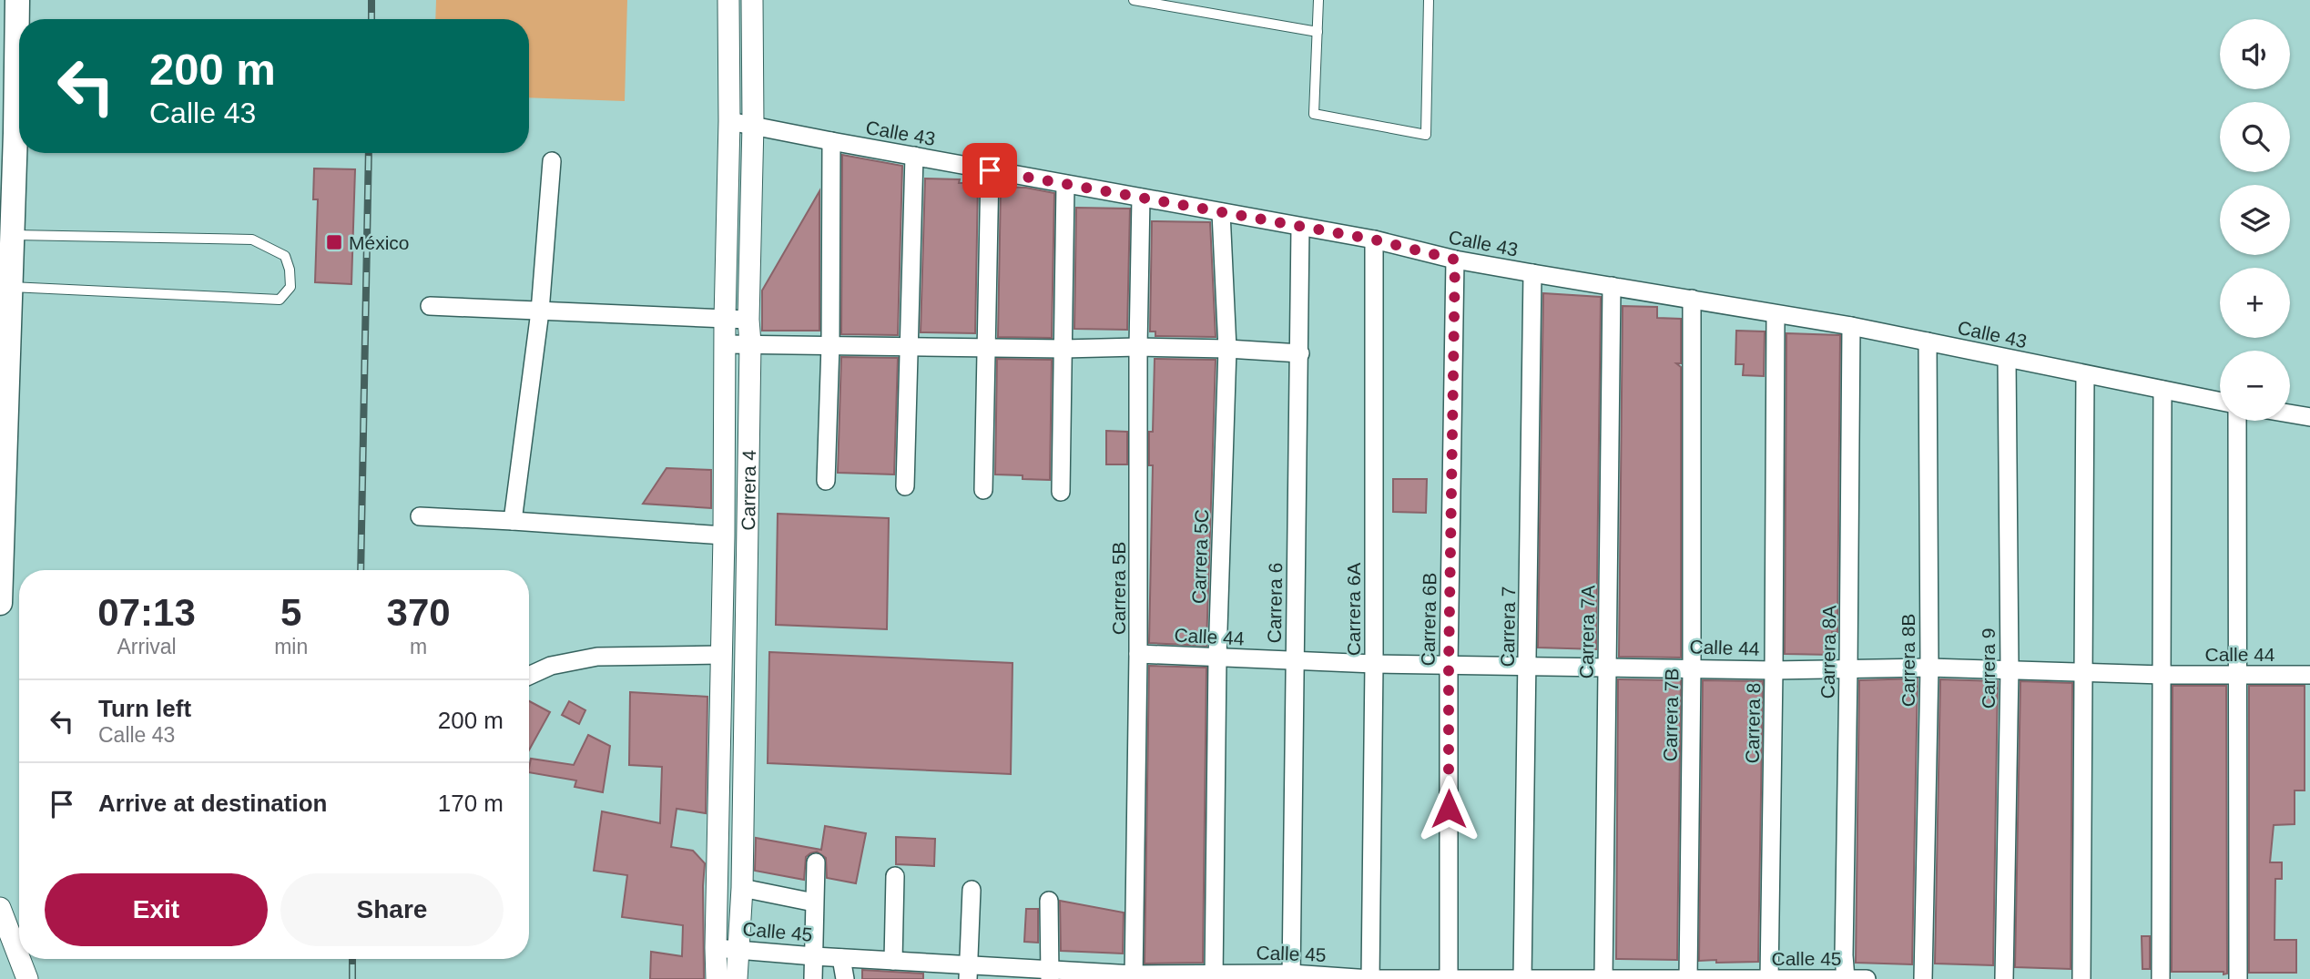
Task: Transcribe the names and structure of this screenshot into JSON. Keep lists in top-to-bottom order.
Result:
{
  "streets": {
    "street": [
      "Calle 43",
      "Carrera 4",
      "Carrera 5C",
      "Carrera 5B",
      "Carrera 6",
      "Carrera 6A",
      "Carrera 6B",
      "Carrera 7",
      "Carrera 7A",
      "Calle 44",
      "Carrera 8A",
      "Carrera 8B",
      "Carrera 9",
      "Carrera 7B",
      "Carrera 8",
      "Calle 45"
    ]
  },
  "crossings": [
    ["Calle 43", "Carrera 4"],
    ["Calle 43", "Carrera 5C"],
    ["Calle 43", "Carrera 5B"],
    ["Calle 43", "Carrera 6"],
    ["Calle 43", "Carrera 6A"],
    ["Calle 43", "Carrera 6B"],
    ["Calle 43", "Carrera 7"],
    ["Calle 43", "Carrera 7A"],
    ["Calle 43", "Carrera 8A"],
    ["Calle 43", "Carrera 8B"],
    ["Calle 43", "Carrera 9"],
    ["Calle 43", "Carrera 7B"],
    ["Calle 43", "Carrera 8"],
    ["Carrera 4", "Calle 45"],
    ["Carrera 5C", "Calle 44"],
    ["Carrera 5C", "Calle 45"],
    ["Carrera 5B", "Calle 44"],
    ["Carrera 5B", "Calle 45"],
    ["Carrera 6", "Calle 44"],
    ["Carrera 6", "Calle 45"],
    ["Carrera 6A", "Calle 44"],
    ["Carrera 6A", "Calle 45"],
    ["Carrera 6B", "Calle 44"],
    ["Carrera 6B", "Calle 45"],
    ["Carrera 7", "Calle 44"],
    ["Carrera 7", "Calle 45"],
    ["Carrera 7A", "Calle 44"],
    ["Carrera 7A", "Calle 45"],
    ["Calle 44", "Carrera 8A"],
    ["Calle 44", "Carrera 8B"],
    ["Calle 44", "Carrera 9"],
    ["Calle 44", "Carrera 7B"],
    ["Calle 44", "Carrera 8"],
    ["Carrera 8A", "Calle 45"],
    ["Carrera 7B", "Calle 45"],
    ["Carrera 8", "Calle 45"]
  ],
  "places": {
    "transit": ["México"]
  },
  "page": {
    "map_buttons": ["+", "−"],
    "turn": ["200 m", "Calle 43"],
    "eta": [
      "07:13",
      "Arrival",
      "5",
      "min",
      "370",
      "m"
    ],
    "list": [
      {
        "name": "Turn left",
        "note": "Calle 43",
        "value": "200 m"
      },
      {
        "name": "Arrive at destination",
        "value": "170 m"
      }
    ],
    "buttons": ["Exit", "Share"]
  }
}
